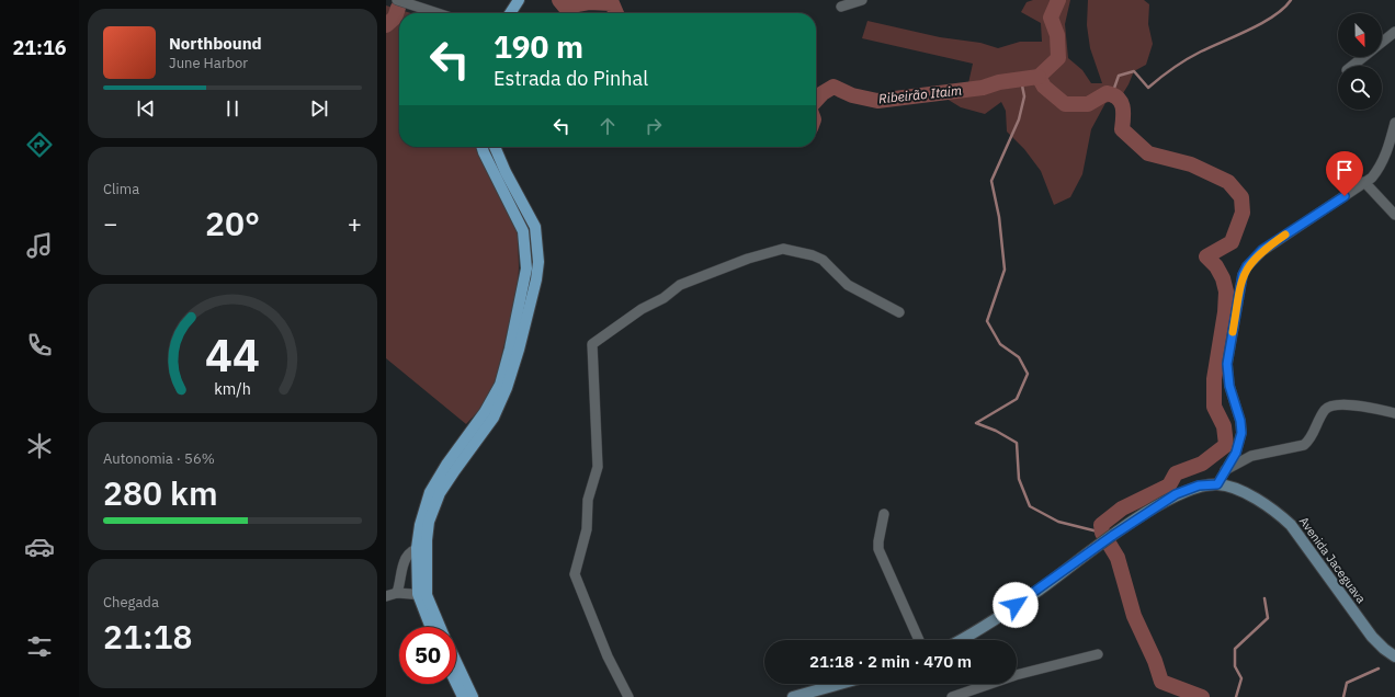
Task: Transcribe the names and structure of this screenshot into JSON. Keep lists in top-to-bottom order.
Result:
{
  "streets": {
    "main road": ["Avenida Jaceguava"]
  },
  "water": ["Ribeirão Itaim"],
  "north": "bottom",
  "page": {
    "tabs": "21:16",
    "turn": ["190 m", "Estrada do Pinhal"],
    "song": ["Northbound", "June Harbor"],
    "tile": [
      "Clima",
      ["Autonomia · 56%", "280 km"],
      ["Chegada", "21:18"]
    ],
    "heat": ["−", "20°", "+"],
    "limit": "50",
    "trip": "21:18 · 2 min · 470 m",
    "gauge": ["44", "km/h"]
  }
}
